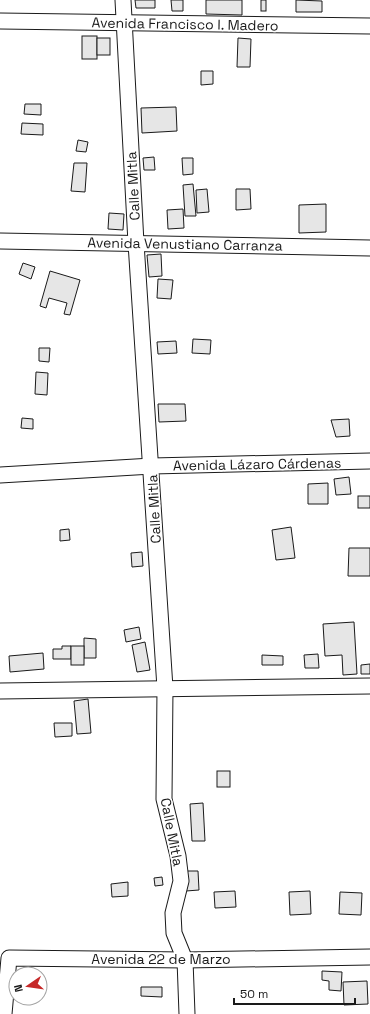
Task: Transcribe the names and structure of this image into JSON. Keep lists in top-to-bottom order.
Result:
{
  "streets": {
    "street": [
      "Avenida Francisco I. Madero",
      "Calle Mitla",
      "Avenida Venustiano Carranza",
      "Avenida Lázaro Cárdenas",
      "Avenida 22 de Marzo"
    ]
  },
  "crossings": [
    ["Avenida Francisco I. Madero", "Calle Mitla"],
    ["Calle Mitla", "Avenida Venustiano Carranza"],
    ["Calle Mitla", "Avenida Lázaro Cárdenas"],
    ["Calle Mitla", "Avenida 22 de Marzo"]
  ],
  "scale_bar": "50 m",
  "north": "left"
}
